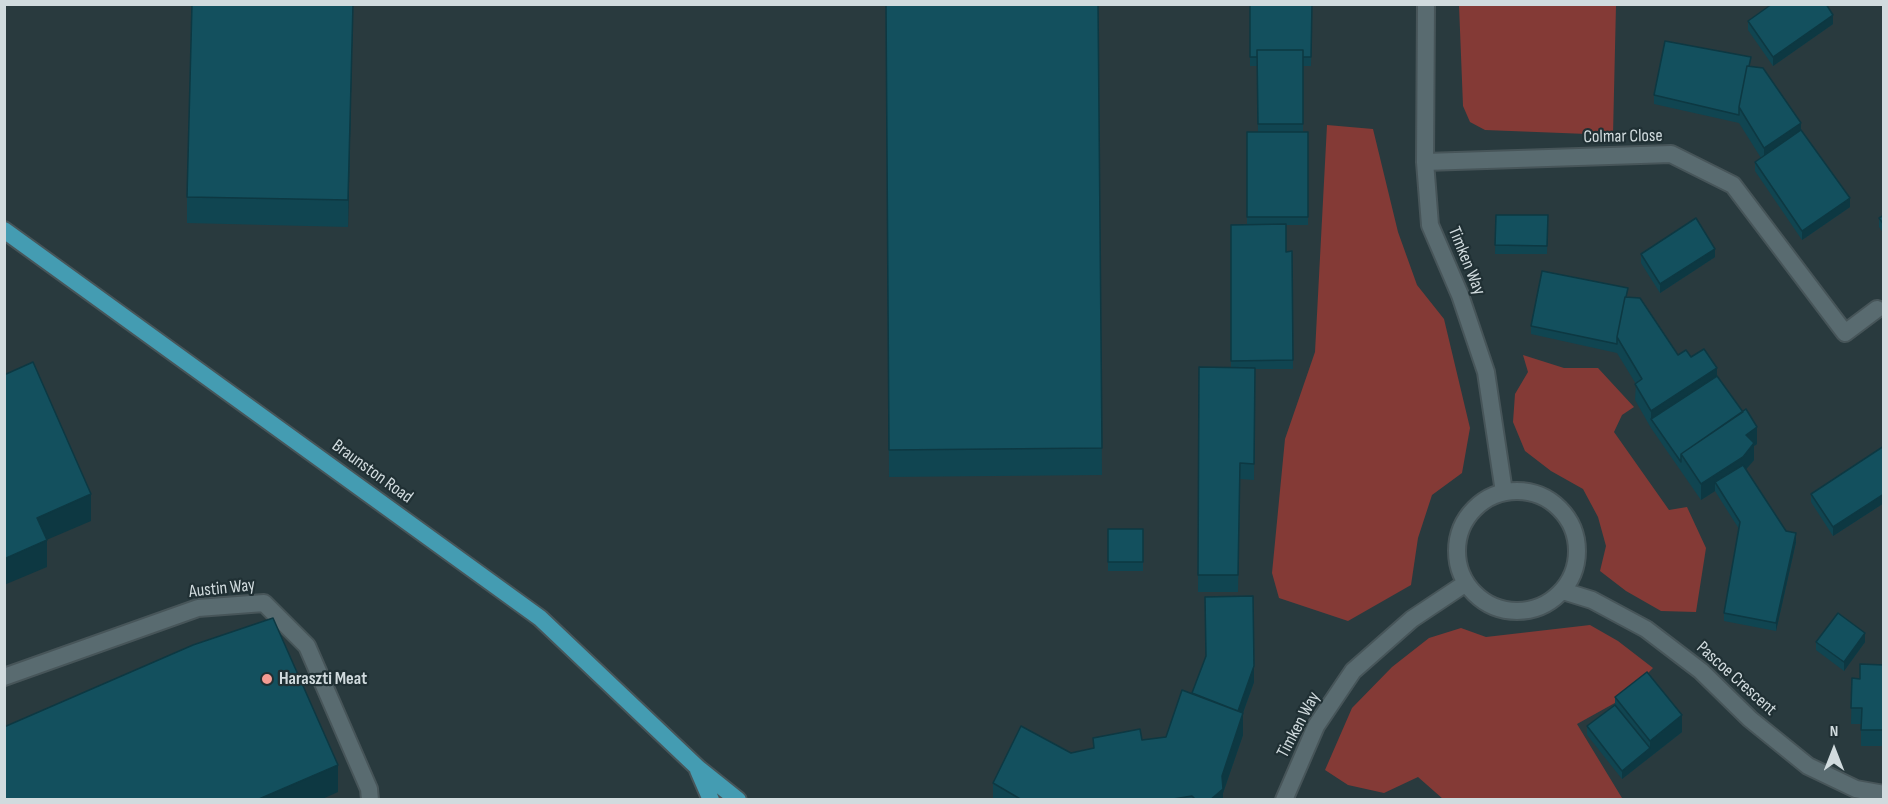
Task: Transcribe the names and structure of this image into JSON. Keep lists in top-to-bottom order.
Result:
{
  "streets": {
    "highway": ["Braunston Road"],
    "street": [
      "Colmar Close",
      "Timken Way",
      "Austin Way",
      "Pascoe Crescent"
    ]
  },
  "crossings": [
    ["Colmar Close", "Timken Way"],
    ["Timken Way", "Pascoe Crescent"]
  ],
  "places": ["Haraszti Meat"],
  "north": "top"
}
